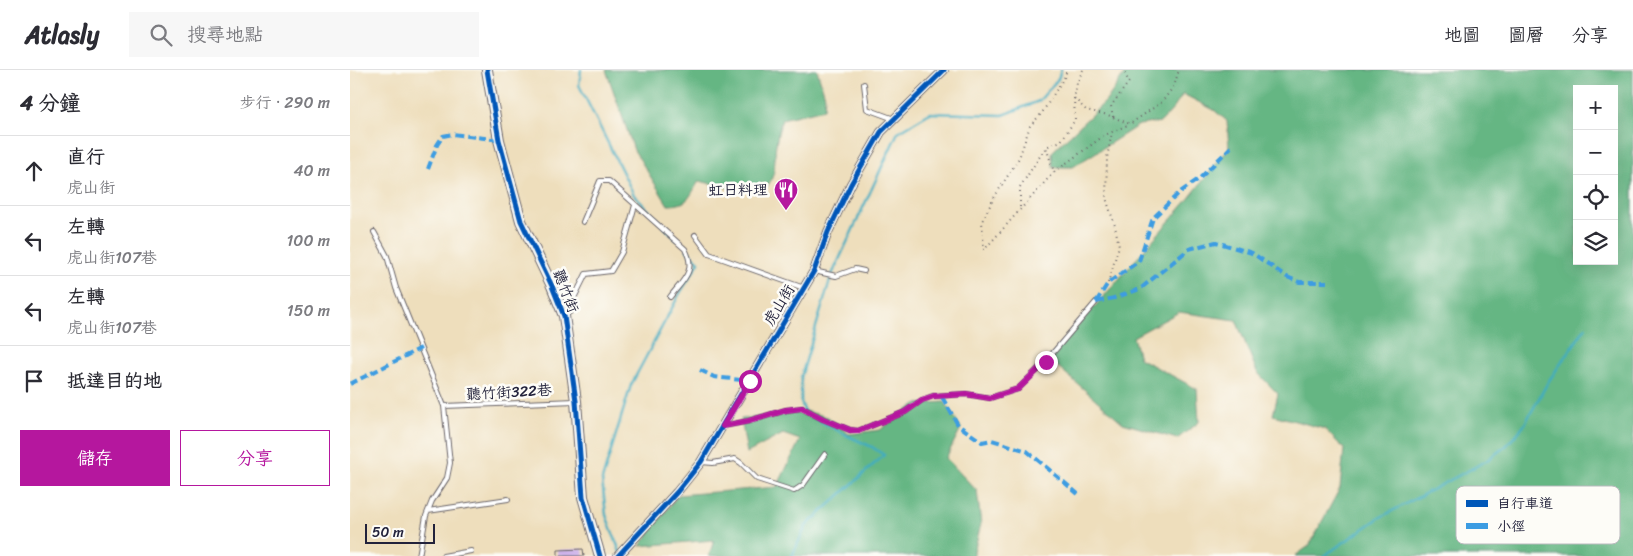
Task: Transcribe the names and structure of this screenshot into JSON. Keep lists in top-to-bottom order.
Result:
{
  "streets": {
    "street": ["聽竹街", "虎山街"],
    "lane": ["聽竹街322巷"]
  },
  "crossings": [
    ["聽竹街", "聽竹街322巷"]
  ],
  "places": {
    "restaurant": ["虹日料理"]
  },
  "legend": ["自行車道", "小徑"],
  "scale_bar": "50 m",
  "page": {
    "header": "Atlasly",
    "search": "搜尋地點",
    "nav": ["地圖", "圖層", "分享"],
    "heading": ["4 分鐘", "步行 · 290 m"],
    "map_buttons": ["+", "−"],
    "list": [
      ["直行", "虎山街", "40 m"],
      ["左轉", "虎山街107巷", "100 m"],
      ["左轉", "虎山街107巷", "150 m"],
      "抵達目的地"
    ],
    "buttons": ["儲存", "分享"],
    "scale": "50 m"
  }
}
